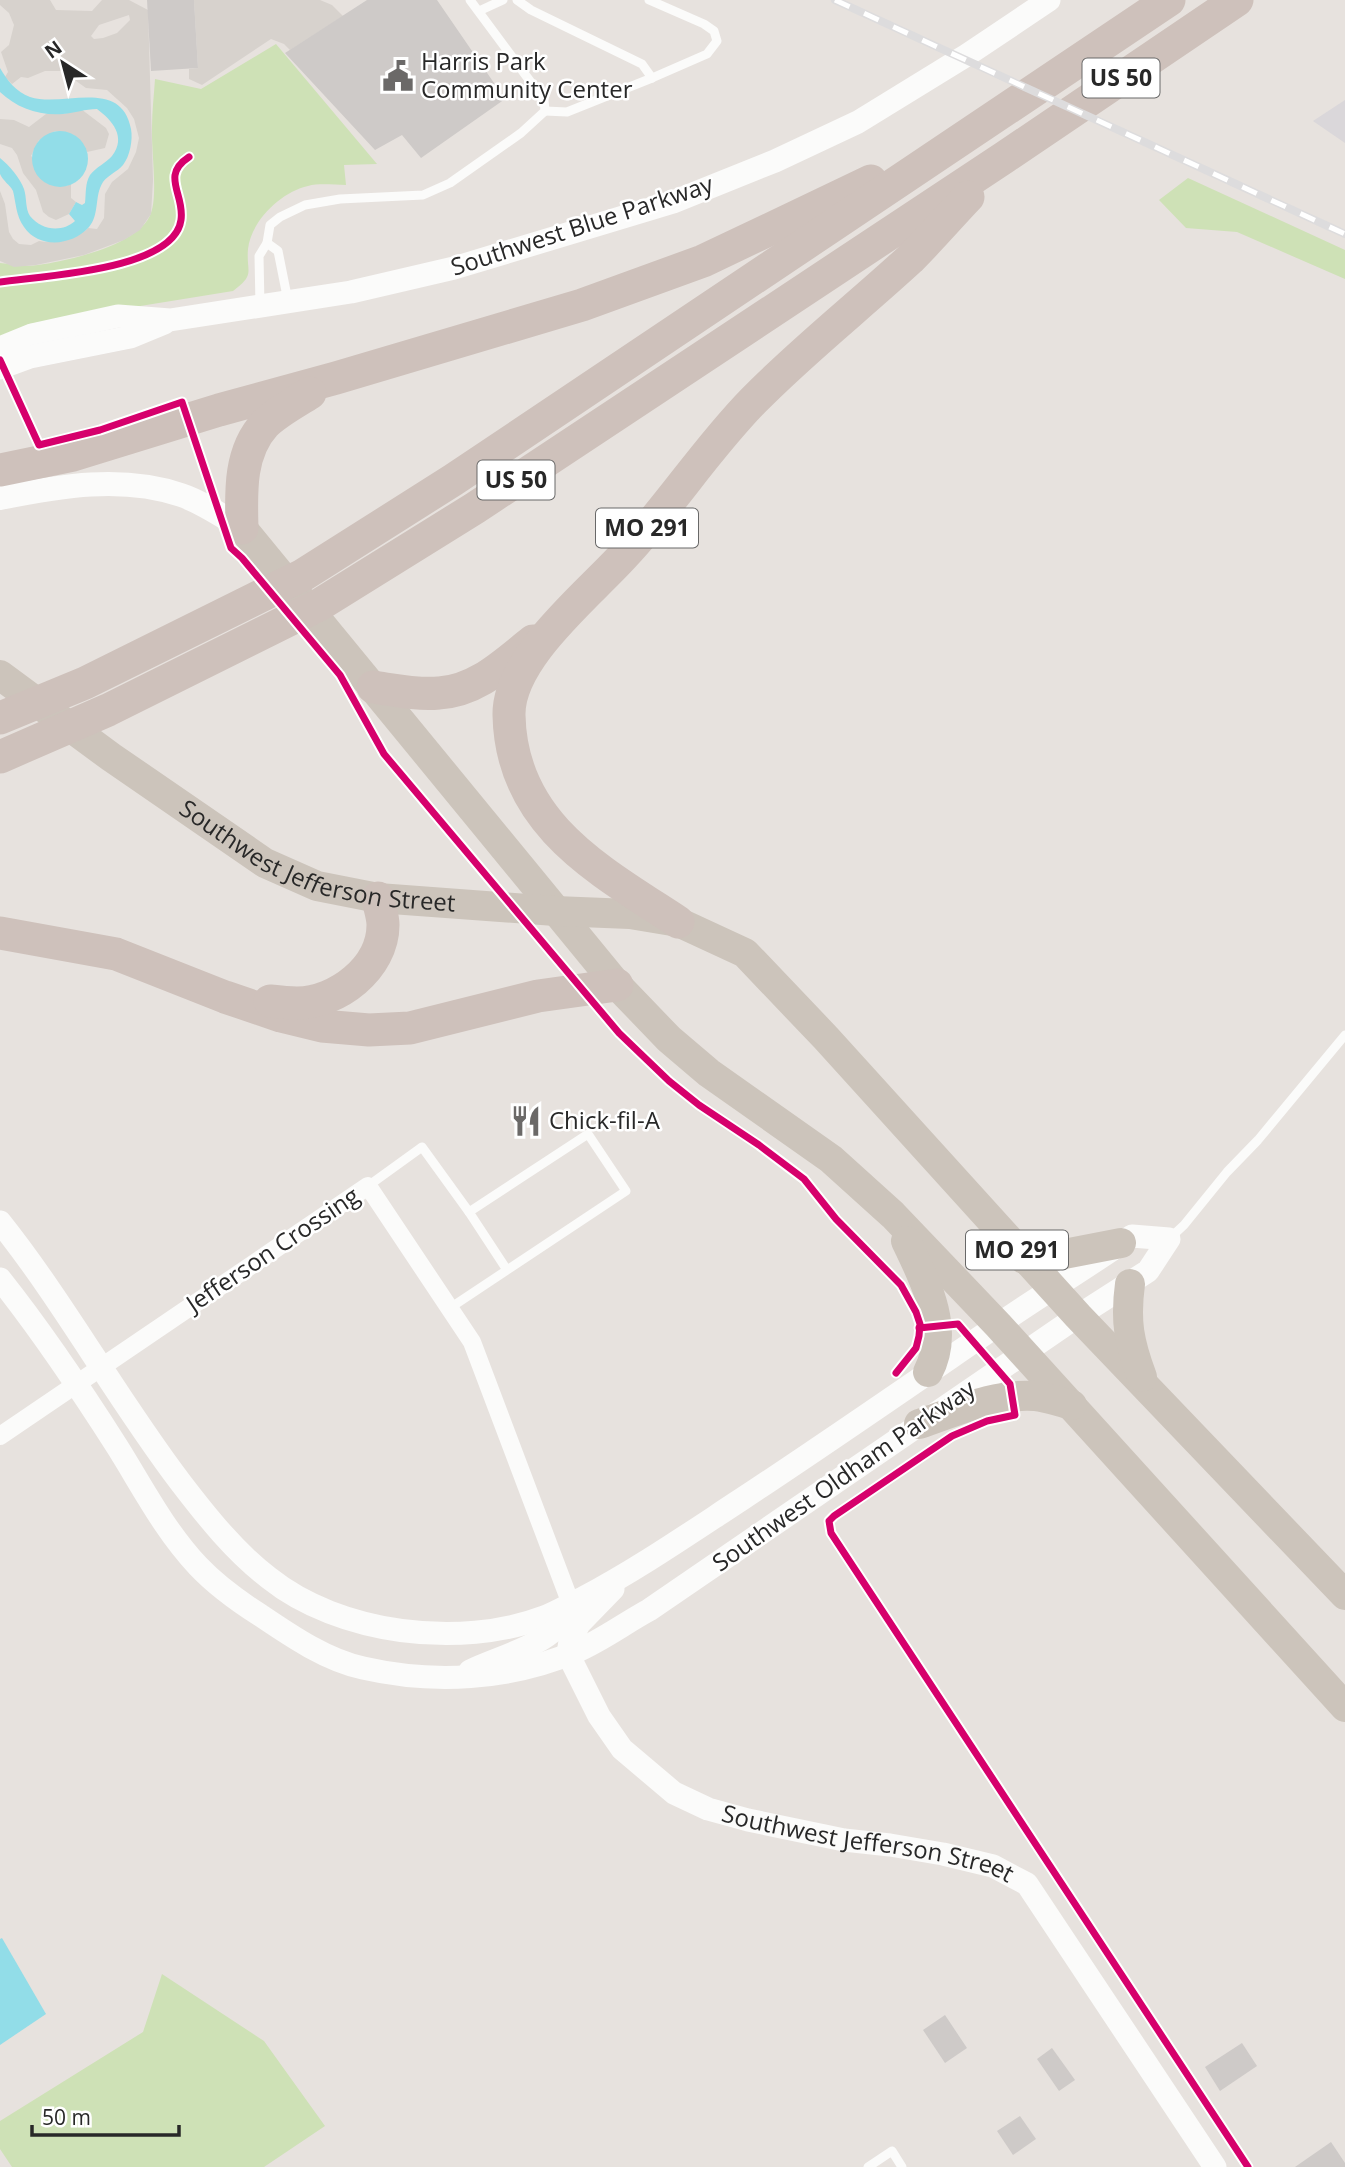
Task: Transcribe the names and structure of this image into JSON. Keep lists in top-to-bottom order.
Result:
{
  "streets": {
    "highway": ["US 50", "MO 291", "Southwest Jefferson Street"],
    "street": ["Southwest Blue Parkway", "Jefferson Crossing", "Southwest Oldham Parkway"]
  },
  "crossings": [
    ["US 50", "MO 291"],
    ["MO 291", "Southwest Jefferson Street"],
    ["MO 291", "Southwest Oldham Parkway"],
    ["Southwest Jefferson Street", "Southwest Oldham Parkway"],
    ["Jefferson Crossing", "Southwest Oldham Parkway"]
  ],
  "places": {
    "public building": ["Harris Park Community Center"],
    "restaurant": ["Chick-fil-A"]
  },
  "scale_bar": "50 m",
  "north": "top left"
}
